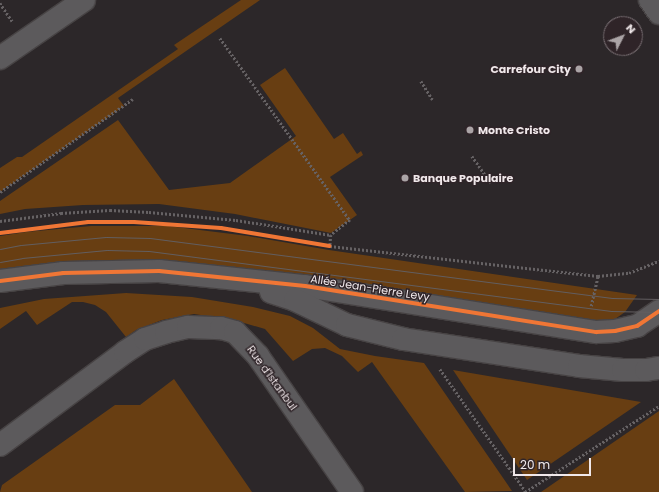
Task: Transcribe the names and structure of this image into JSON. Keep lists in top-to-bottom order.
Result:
{
  "streets": {
    "street": ["Allée Jean-Pierre Levy", "Rue d'Istanbul"]
  },
  "places": ["Carrefour City", "Monte Cristo", "Banque Populaire"],
  "scale_bar": "20 m",
  "north": "top right"
}
